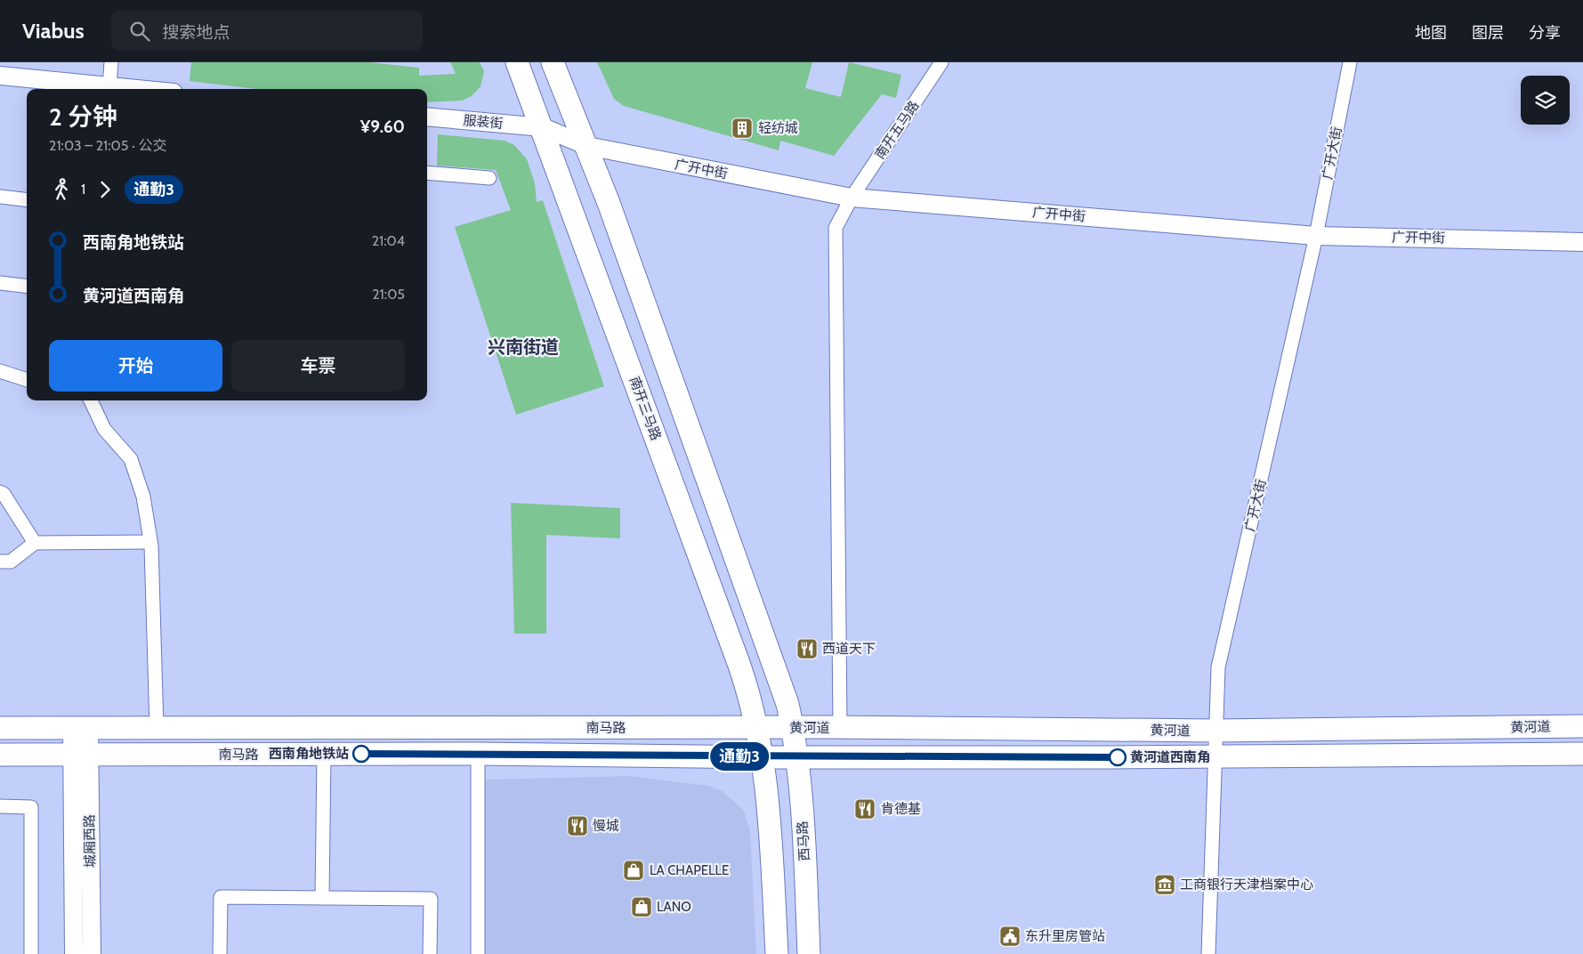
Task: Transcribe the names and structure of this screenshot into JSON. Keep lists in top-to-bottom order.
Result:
{
  "streets": {
    "main road": [
      "南开三马路",
      "黄河道",
      "南马路",
      "西马路"
    ],
    "street": [
      "服装街",
      "南开五马路",
      "广开大街",
      "广开中街",
      "城厢西路"
    ]
  },
  "crossings": [
    ["服装街", "广开中街"],
    ["服装街", "南开三马路"],
    ["南开五马路", "广开中街"],
    ["南开五马路", "黄河道"],
    ["广开大街", "广开中街"],
    ["广开大街", "黄河道"],
    ["广开中街", "南开三马路"],
    ["南开三马路", "黄河道"],
    ["南开三马路", "南马路"],
    ["黄河道", "南马路"],
    ["黄河道", "西马路"],
    ["南马路", "城厢西路"],
    ["南马路", "西马路"]
  ],
  "districts": ["兴南街道"],
  "places": {
    "building": ["轻纺城"],
    "restaurant": ["西道天下", "肯德基", "慢城"],
    "other": ["西南角地铁站", "黄河道西南角"],
    "shop": ["LA CHAPELLE", "LANO"],
    "museum": ["工商银行天津档案中心"],
    "public building": ["东升里房管站"]
  },
  "lines": ["bus line 通勤3"],
  "page": {
    "header": "Viabus",
    "search": "搜索地点",
    "nav": ["地图", "图层", "分享"],
    "on_map": "通勤3",
    "heading": ["2 分钟", "21:03 – 21:05 · 公交", "¥9.60"],
    "legs": ["1", "通勤3"],
    "list": [
      {
        "name": "西南角地铁站",
        "value": "21:04"
      },
      {
        "name": "黄河道西南角",
        "value": "21:05"
      }
    ],
    "buttons": ["开始", "车票"]
  }
}
